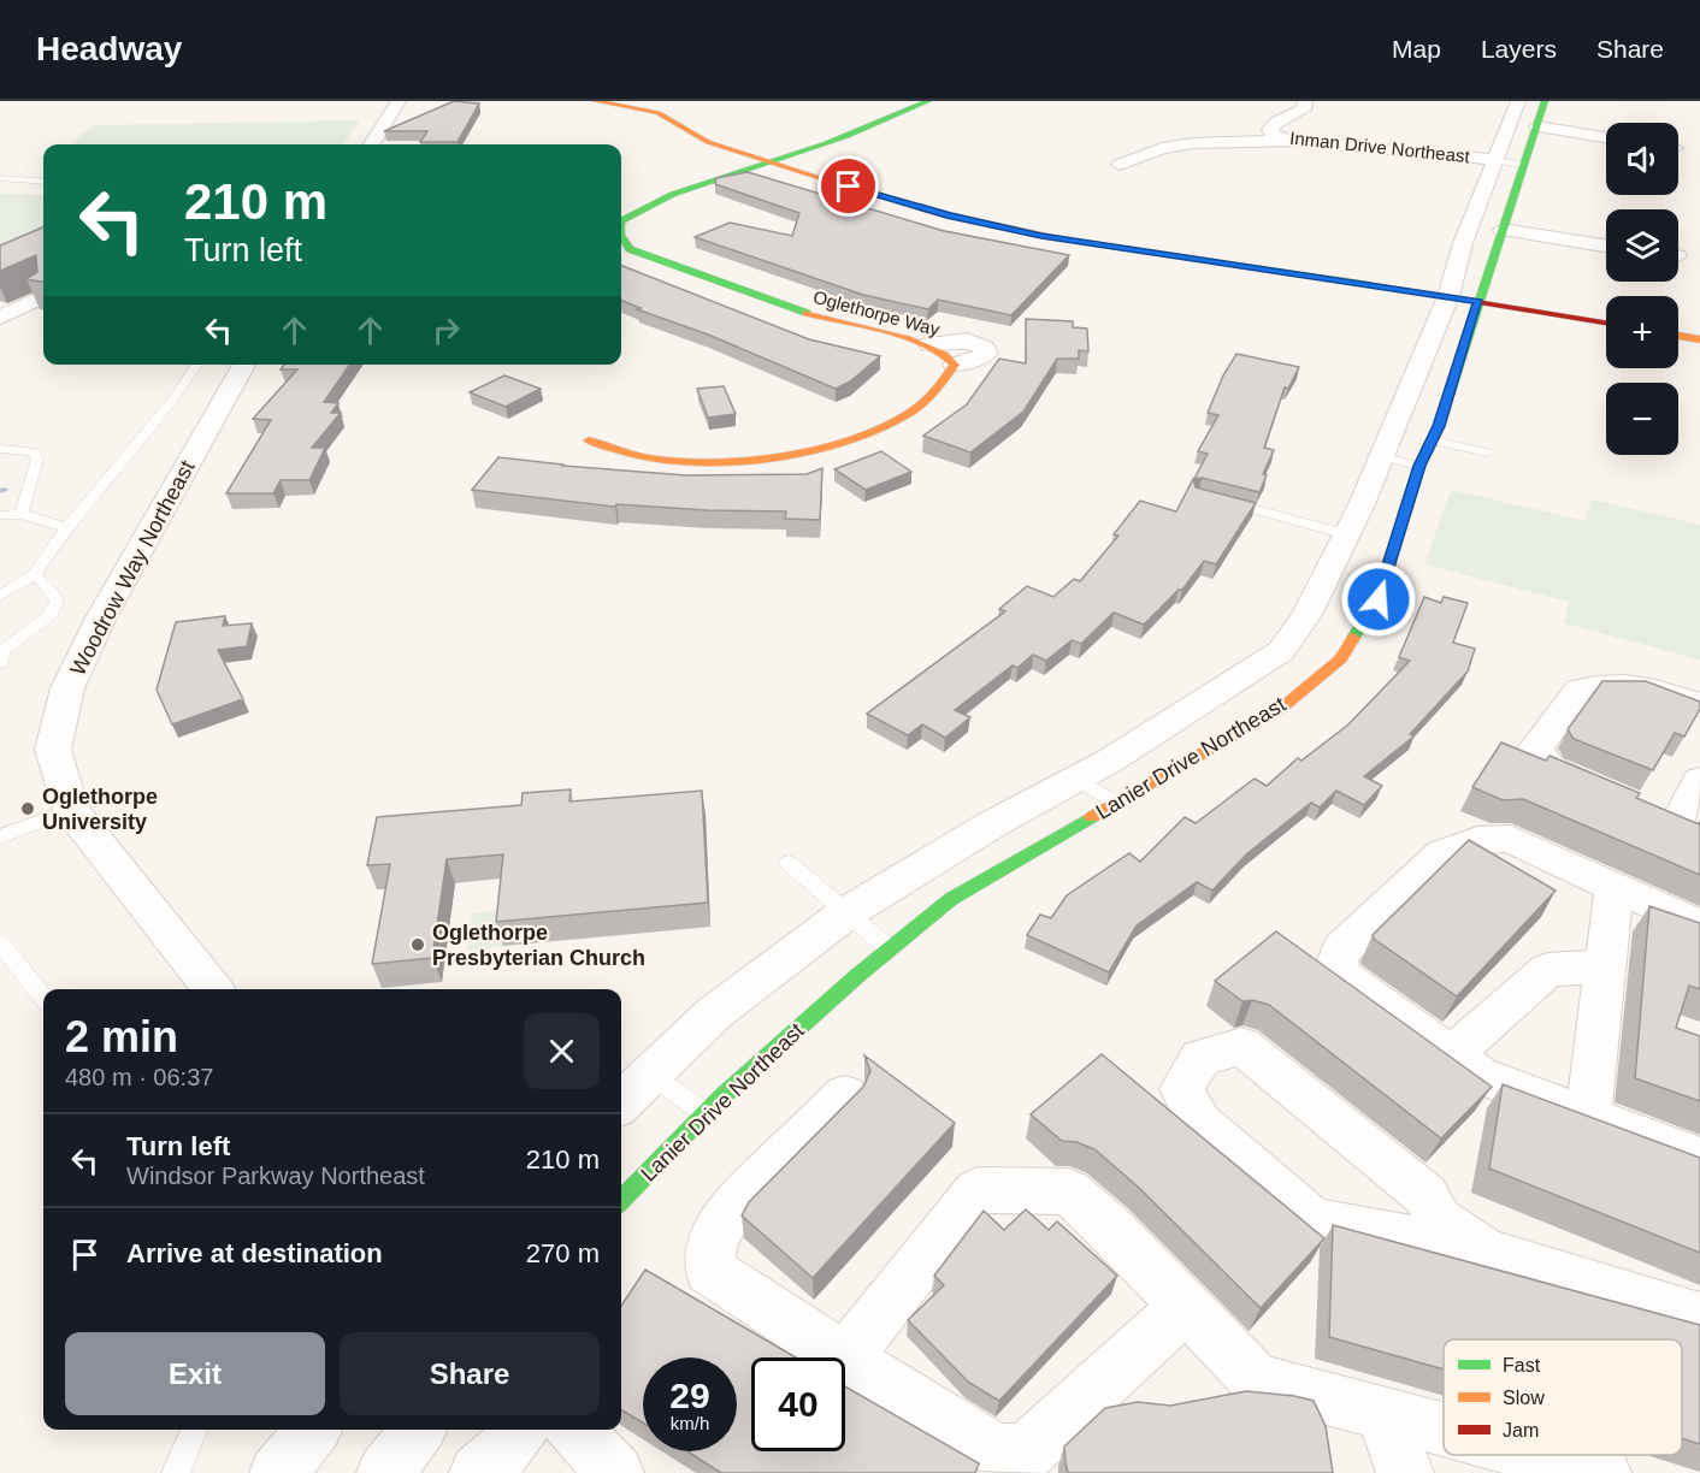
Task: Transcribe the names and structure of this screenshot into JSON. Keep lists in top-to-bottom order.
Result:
{
  "streets": {
    "street": [
      "Inman Drive Northeast",
      "Oglethorpe Way",
      "Woodrow Way Northeast",
      "Lanier Drive Northeast"
    ]
  },
  "crossings": [
    ["Inman Drive Northeast", "Lanier Drive Northeast"]
  ],
  "places": ["Oglethorpe University", "Oglethorpe Presbyterian Church"],
  "legend": ["Fast", "Slow", "Jam"],
  "page": {
    "header": "Headway",
    "nav": ["Map", "Layers", "Share"],
    "map_buttons": ["+", "−"],
    "turn": ["210 m", "Turn left"],
    "heading": ["2 min", "480 m · 06:37"],
    "list": [
      {
        "name": "Turn left",
        "note": "Windsor Parkway Northeast",
        "value": "210 m"
      },
      {
        "name": "Arrive at destination",
        "value": "270 m"
      }
    ],
    "buttons": ["Exit", "Share"],
    "speed": "29 km/h",
    "limit": "40"
  }
}
